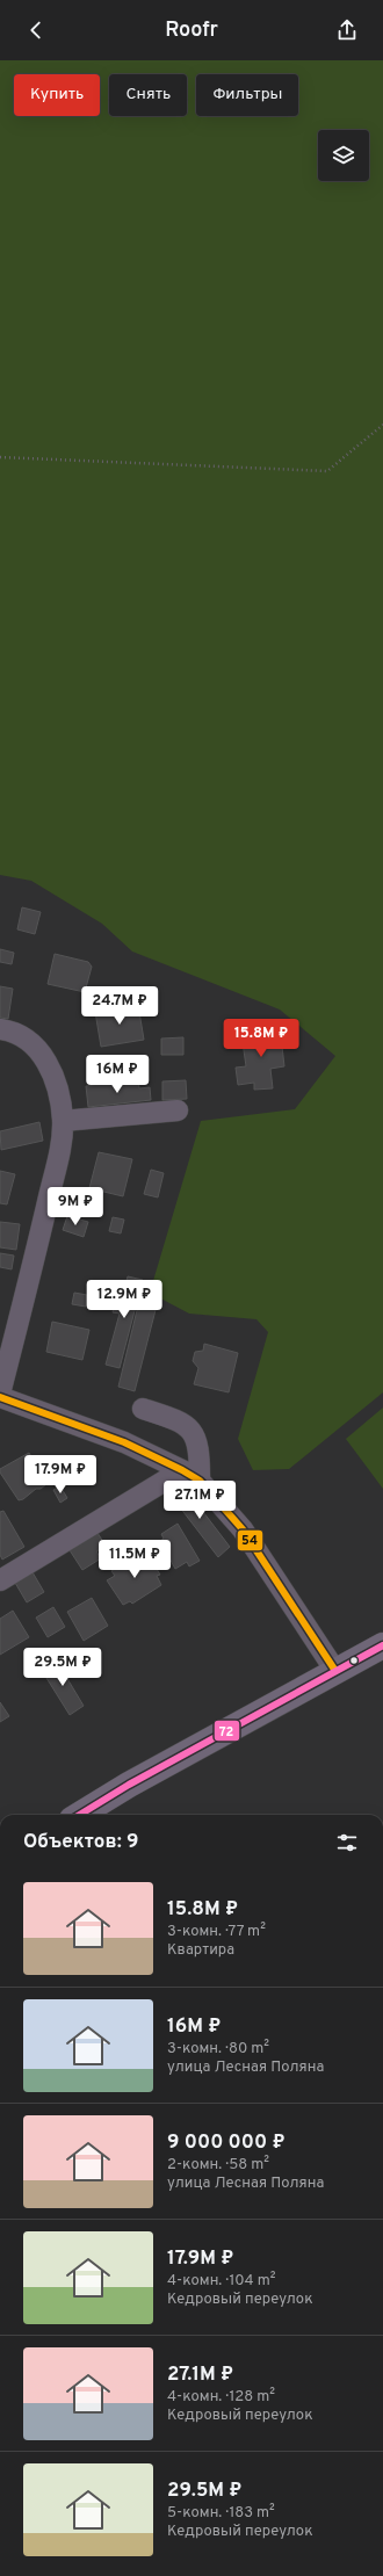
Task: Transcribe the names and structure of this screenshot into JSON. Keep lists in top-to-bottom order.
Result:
{
  "lines": ["transit line 54", "transit line 72"],
  "page": {
    "header": "Roofr",
    "chip": ["Купить", "Снять", "Фильтры"],
    "price": [
      "24.7M ₽",
      "15.8M ₽",
      "16M ₽",
      "9M ₽",
      "12.9M ₽",
      "17.9M ₽",
      "27.1M ₽",
      "11.5M ₽",
      "29.5M ₽"
    ],
    "heading": "Объектов: 9",
    "list": [
      {
        "name": "15.8M ₽",
        "note": "3-комн. · 77 m² · Квартира"
      },
      {
        "name": "16M ₽",
        "note": "3-комн. · 80 m² · улица Лесная Поляна"
      },
      {
        "name": "9 000 000 ₽",
        "note": "2-комн. · 58 m² · улица Лесная Поляна"
      },
      {
        "name": "17.9M ₽",
        "note": "4-комн. · 104 m² · Кедровый переулок"
      },
      {
        "name": "27.1M ₽",
        "note": "4-комн. · 128 m² · Кедровый переулок"
      },
      {
        "name": "29.5M ₽",
        "note": "5-комн. · 183 m² · Кедровый переулок"
      }
    ]
  }
}
